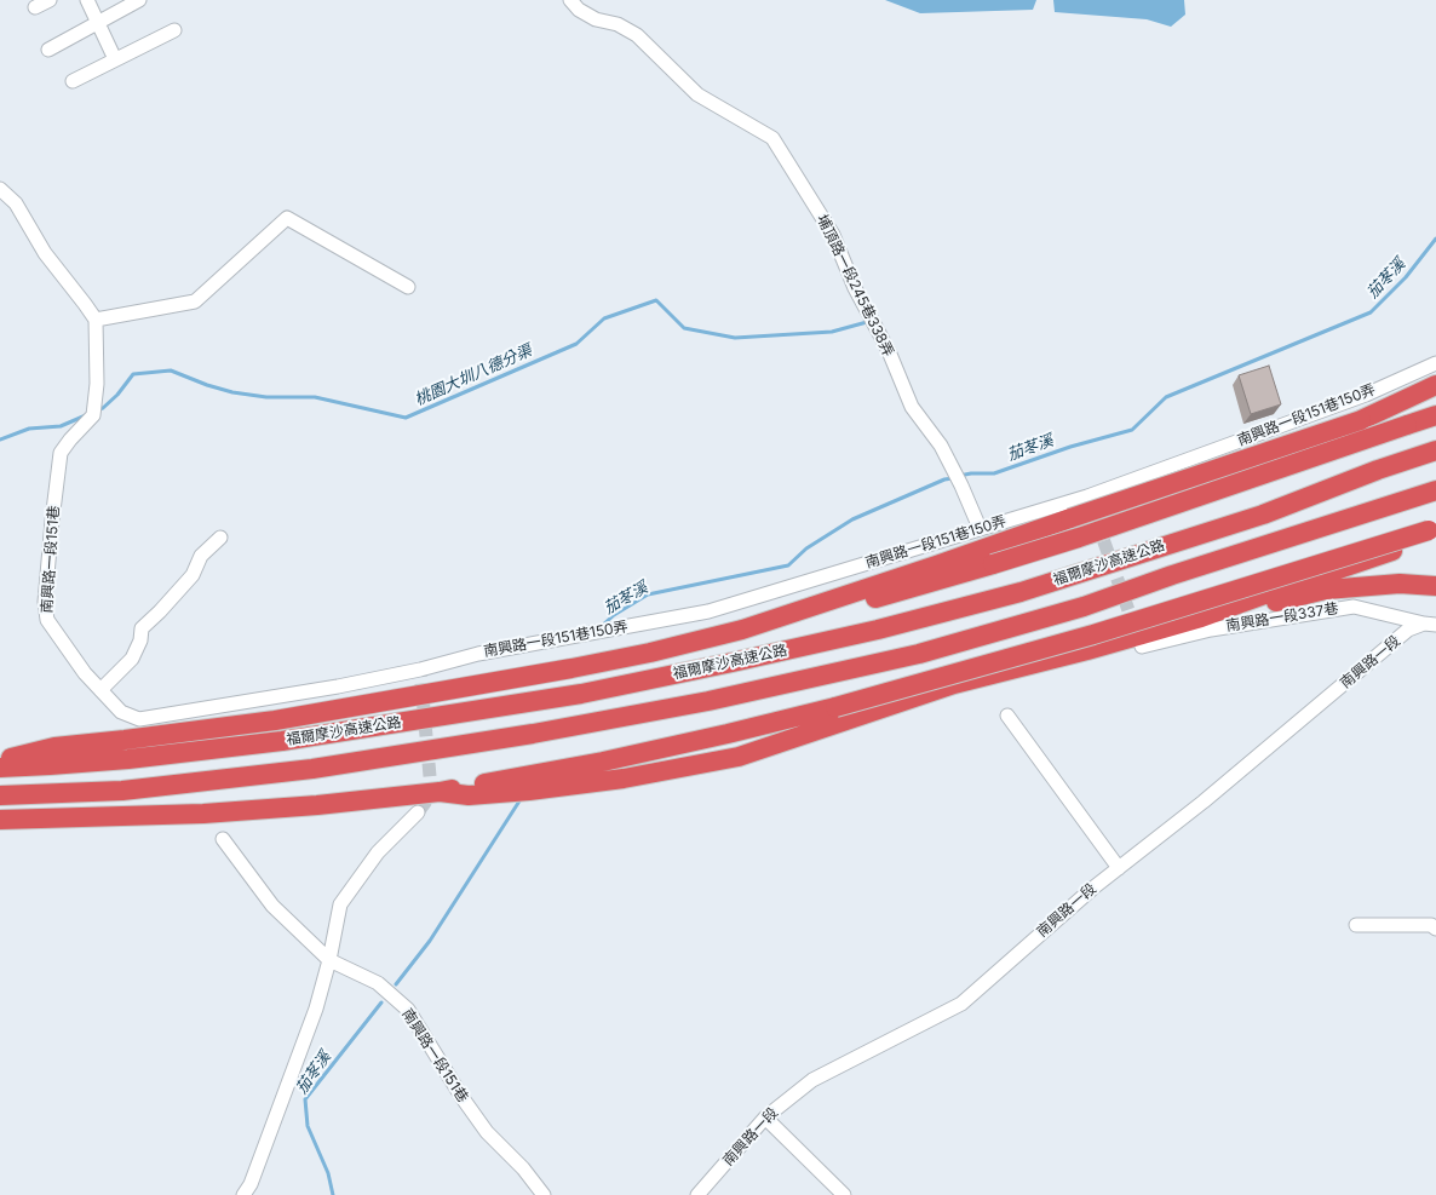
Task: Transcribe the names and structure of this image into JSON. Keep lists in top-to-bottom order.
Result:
{
  "streets": {
    "highway": ["福爾摩沙高速公路"],
    "street": [
      "埔頂路一段245巷338弄",
      "南興路一段151巷150弄",
      "南興路一段151巷",
      "南興路一段337巷",
      "南興路一段"
    ]
  },
  "crossings": [
    ["埔頂路一段245巷338弄", "南興路一段151巷150弄"],
    ["南興路一段151巷150弄", "南興路一段151巷"],
    ["南興路一段337巷", "南興路一段"]
  ],
  "water": ["茄苳溪", "桃園大圳八德分渠"]
}
